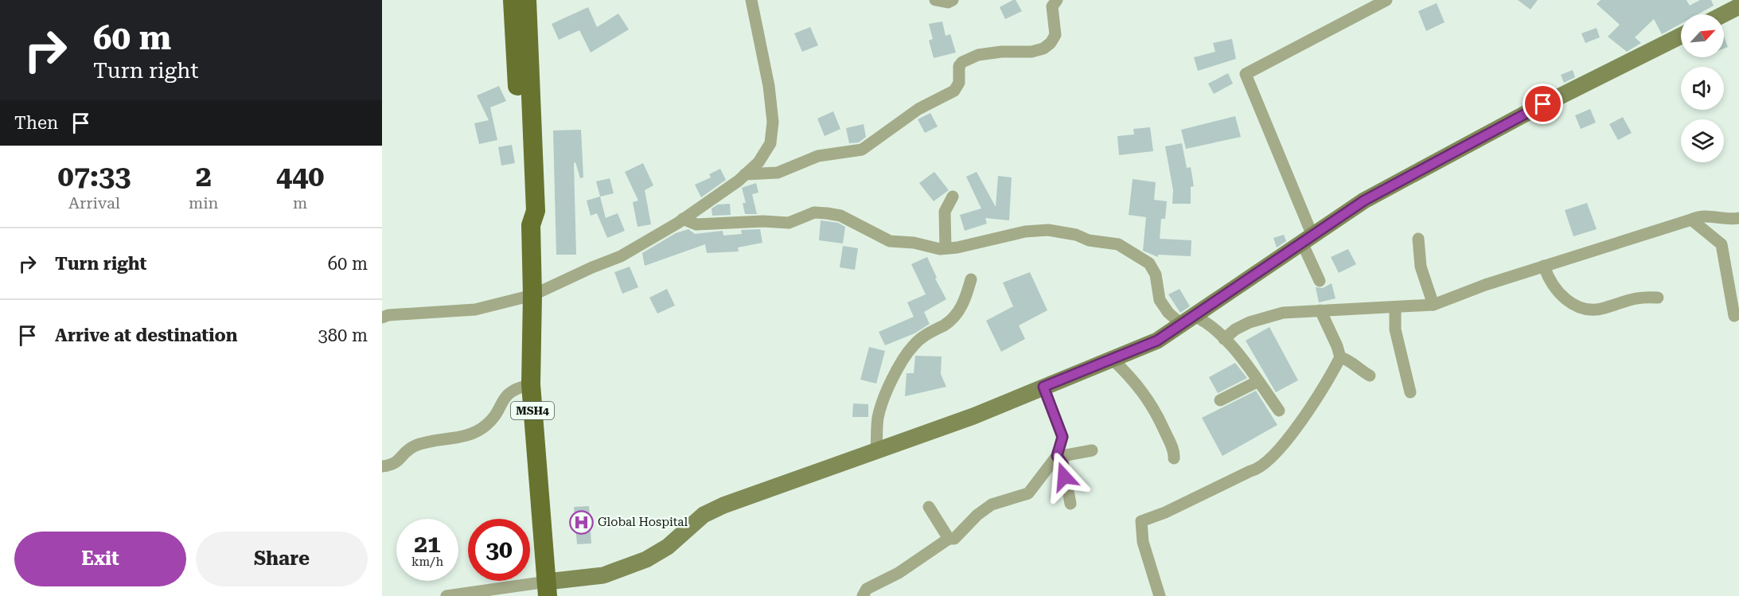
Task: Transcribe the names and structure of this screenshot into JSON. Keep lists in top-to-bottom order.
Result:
{
  "streets": {
    "main road": ["MSH4"]
  },
  "places": {
    "hospital": ["Global Hospital"]
  },
  "north": "top right",
  "page": {
    "turn": ["60 m", "Turn right"],
    "then": "Then",
    "eta": [
      "07:33",
      "Arrival",
      "2",
      "min",
      "440",
      "m"
    ],
    "list": [
      {
        "name": "Turn right",
        "value": "60 m"
      },
      {
        "name": "Arrive at destination",
        "value": "380 m"
      }
    ],
    "speed": "21 km/h",
    "limit": "30",
    "buttons": ["Exit", "Share"]
  }
}
